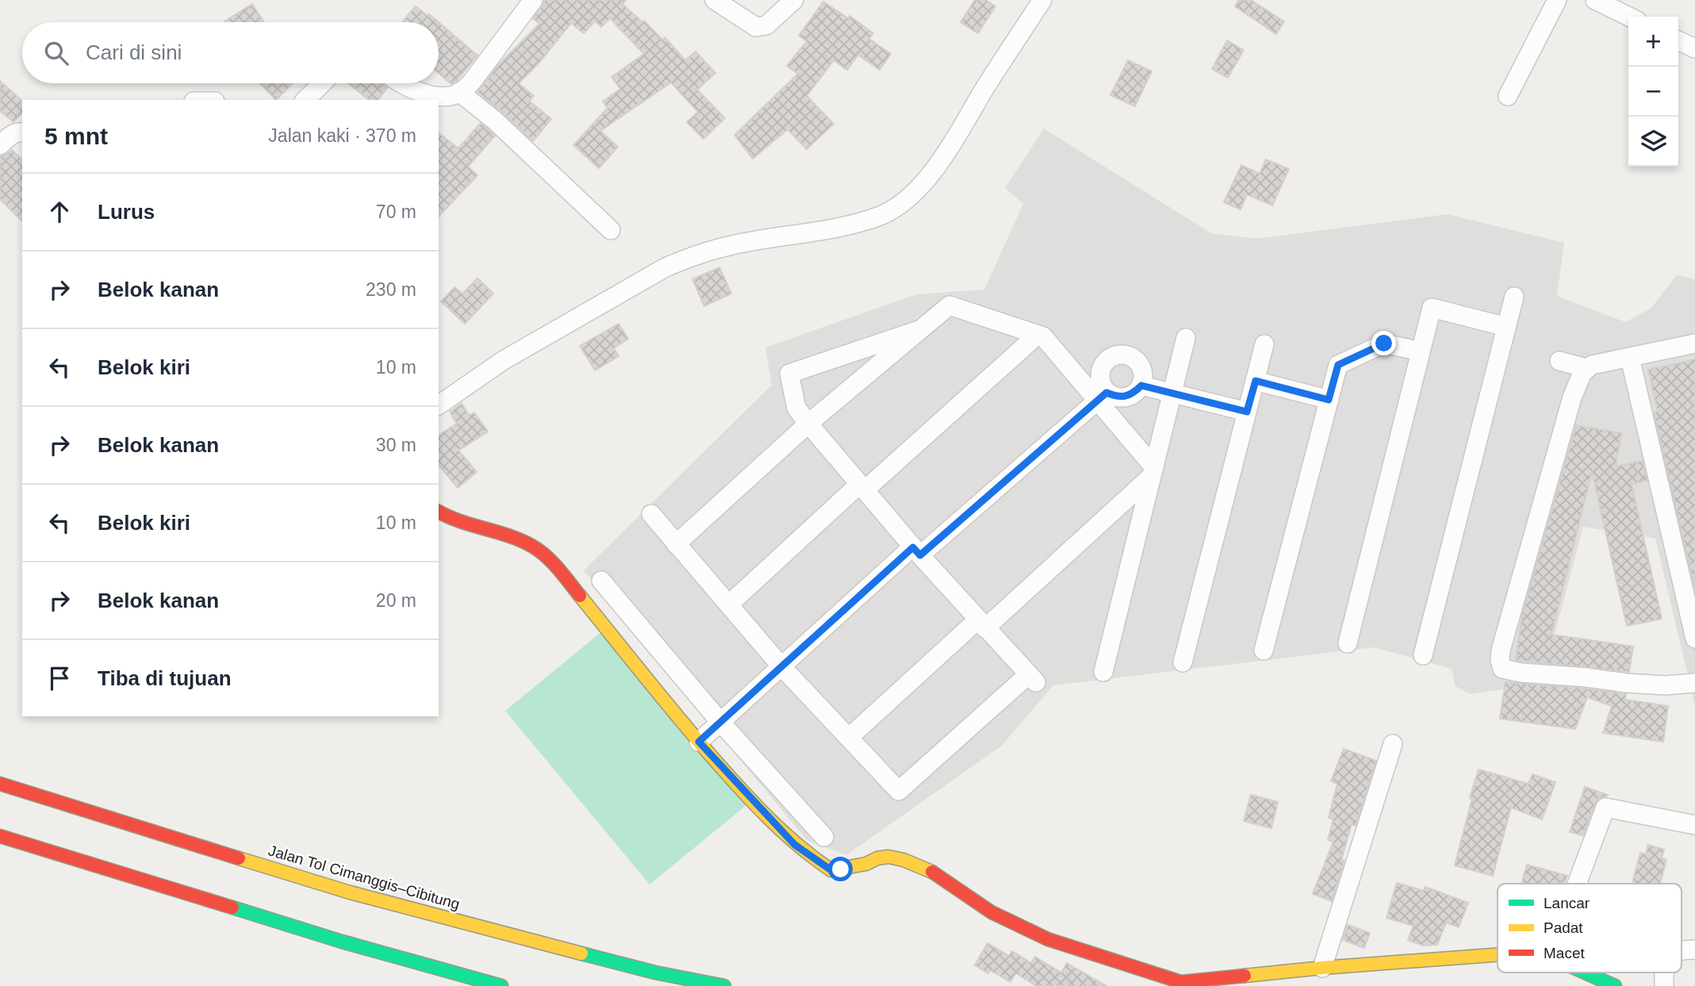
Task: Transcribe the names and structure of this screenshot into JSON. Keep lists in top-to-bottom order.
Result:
{
  "streets": {
    "main road": ["Jalan Tol Cimanggis–Cibitung"]
  },
  "legend": ["Lancar", "Padat", "Macet"],
  "page": {
    "map_buttons": ["+", "−"],
    "search": "Cari di sini",
    "heading": ["5 mnt", "Jalan kaki · 370 m"],
    "list": [
      ["Lurus", "70 m"],
      ["Belok kanan", "230 m"],
      ["Belok kiri", "10 m"],
      ["Belok kanan", "30 m"],
      ["Belok kiri", "10 m"],
      ["Belok kanan", "20 m"],
      "Tiba di tujuan"
    ]
  }
}
